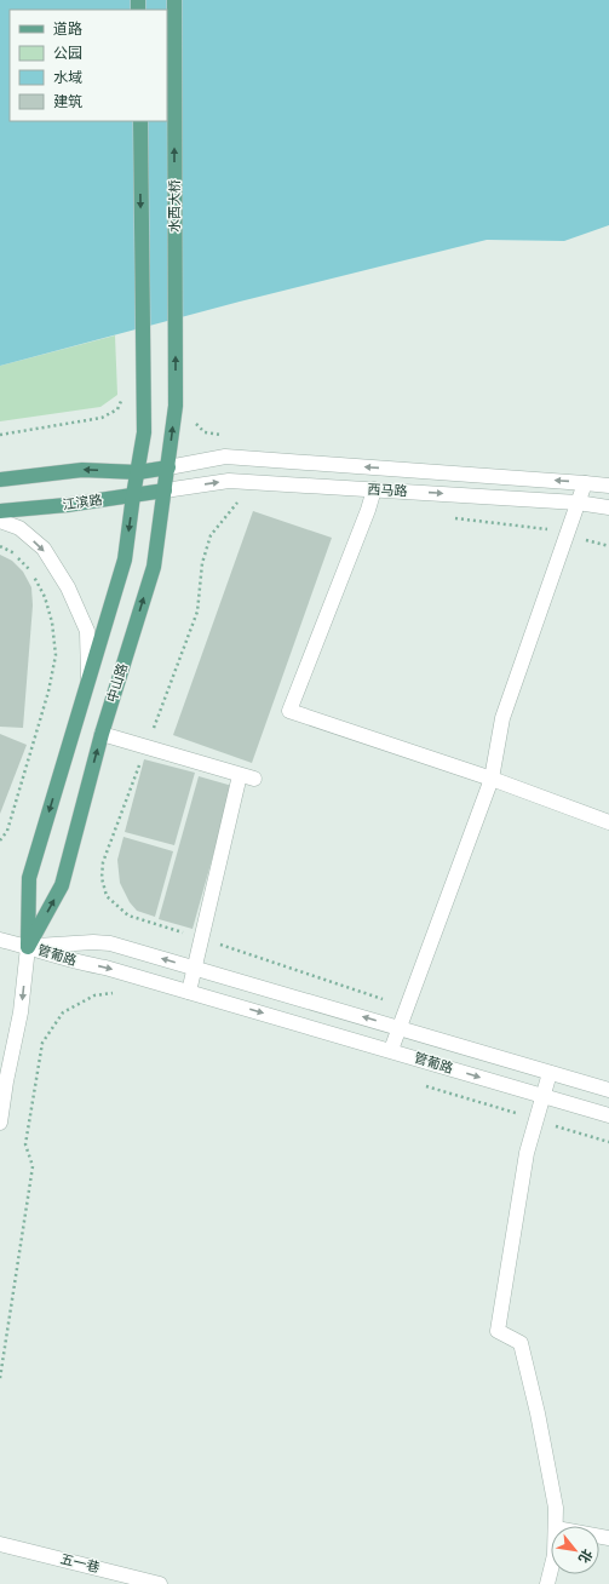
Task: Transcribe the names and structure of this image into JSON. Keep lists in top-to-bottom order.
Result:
{
  "streets": {
    "main road": ["水西大桥", "江滨路", "中山路"],
    "street": ["西马路", "管葡路", "五一巷"]
  },
  "crossings": [
    ["水西大桥", "中山路"],
    ["西马路", "江滨路"],
    ["西马路", "中山路"],
    ["江滨路", "中山路"],
    ["中山路", "管葡路"]
  ],
  "one_way": ["水西大桥"],
  "legend": [
    "道路",
    "公园",
    "水域",
    "建筑"
  ],
  "north": "bottom right"
}
